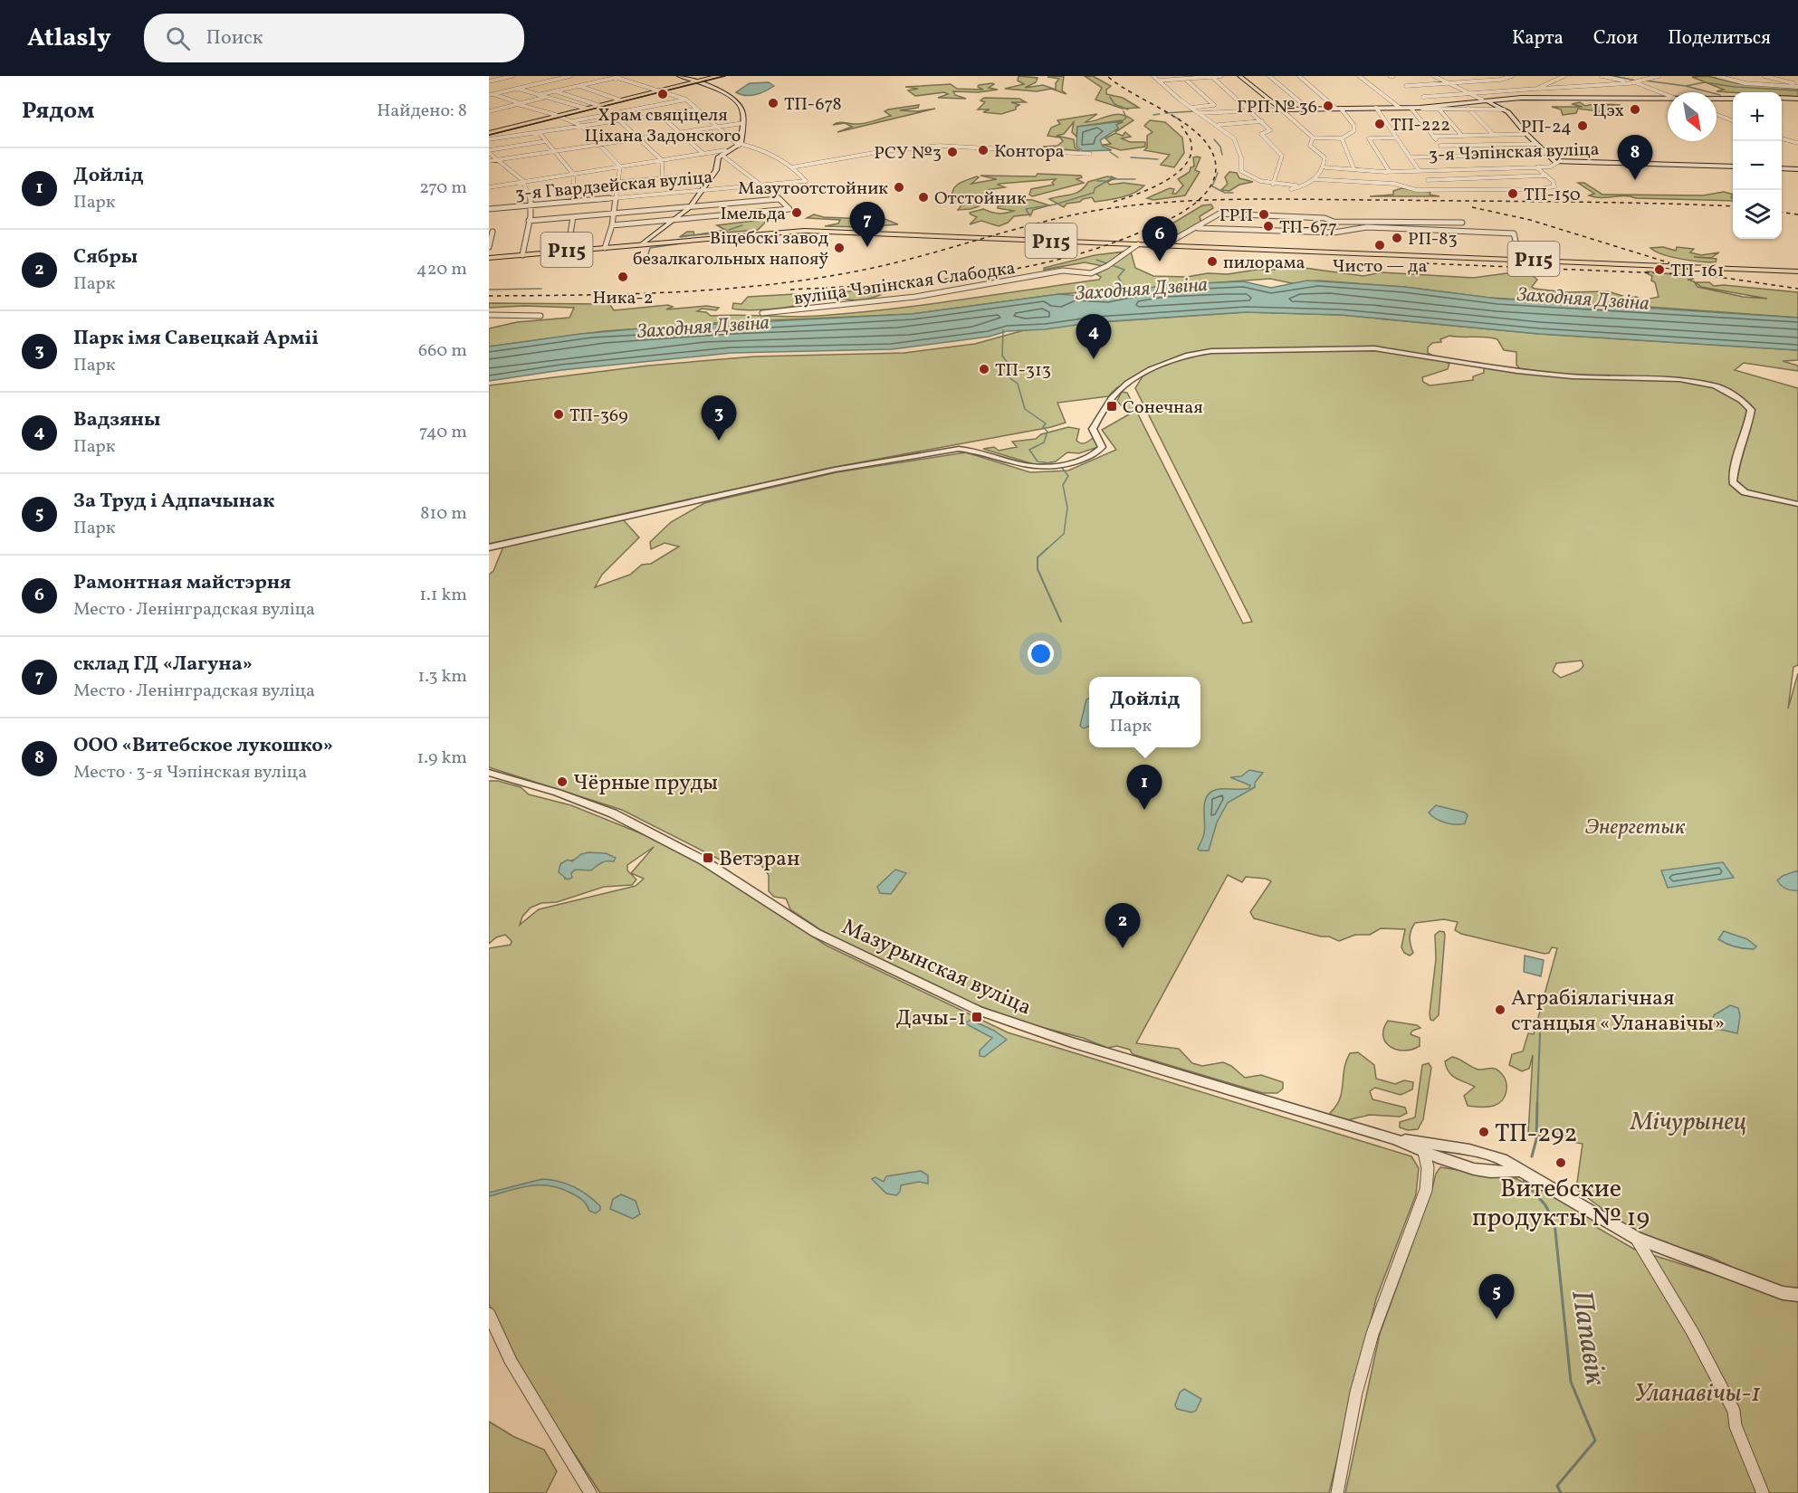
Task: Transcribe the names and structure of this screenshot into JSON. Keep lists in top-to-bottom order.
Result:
{
  "streets": {
    "main road": ["3-я Чэпінская вуліца", "Р115"],
    "street": ["3-я Гвардзейская вуліца", "вуліца Чэпінская Слабодка", "Мазурынская вуліца"]
  },
  "crossings": [
    ["Р115", "вуліца Чэпінская Слабодка"]
  ],
  "water": ["Заходняя Дзвіна", "Папавік"],
  "parks": ["Энергетык", "Мічурынец", "Уланавічы-1"],
  "places": {
    "other": [
      "Храм свяціцеля Ціхана Задонского",
      "ТП-678",
      "ГРП № 36",
      "Цэх",
      "ТП-222",
      "РП-24",
      "Контора",
      "РСУ №3",
      "Мазутоотстойник",
      "ТП-150",
      "Отстойник",
      "Імельда",
      "ГРП",
      "ТП-677",
      "РП-83",
      "Чисто — да",
      "Віцебскі завод безалкагольных напояў",
      "пилорама",
      "ТП-161",
      "Ника-2",
      "ТП-313",
      "ТП-369",
      "Чёрные пруды",
      "Аграбіялагічная станцыя «Уланавічы»",
      "ТП-292",
      "Витебские продукты № 19"
    ],
    "transit": ["Сонечная", "Ветэран", "Дачы-1"]
  },
  "north": "bottom right",
  "page": {
    "header": "Atlasly",
    "search": "Поиск",
    "nav": ["Карта", "Слои", "Поделиться"],
    "heading": ["Рядом", "Найдено: 8"],
    "map_buttons": ["+", "−"],
    "pins": [
      "8",
      "7",
      "6",
      "4",
      "3",
      "1",
      "2",
      "5"
    ],
    "list": [
      {
        "mark": "1",
        "name": "Дойлід",
        "note": "Парк",
        "value": "270 m"
      },
      {
        "mark": "2",
        "name": "Сябры",
        "note": "Парк",
        "value": "420 m"
      },
      {
        "mark": "3",
        "name": "Парк імя Савецкай Арміі",
        "note": "Парк",
        "value": "660 m"
      },
      {
        "mark": "4",
        "name": "Вадзяны",
        "note": "Парк",
        "value": "740 m"
      },
      {
        "mark": "5",
        "name": "За Труд і Адпачынак",
        "note": "Парк",
        "value": "810 m"
      },
      {
        "mark": "6",
        "name": "Рамонтная майстэрня",
        "note": "Место · Ленінградская вуліца",
        "value": "1.1 km"
      },
      {
        "mark": "7",
        "name": "склад ГД «Лагуна»",
        "note": "Место · Ленінградская вуліца",
        "value": "1.3 km"
      },
      {
        "mark": "8",
        "name": "ООО «Витебское лукошко»",
        "note": "Место · 3-я Чэпінская вуліца",
        "value": "1.9 km"
      }
    ],
    "popup": ["Дойлід", "Парк"]
  }
}
